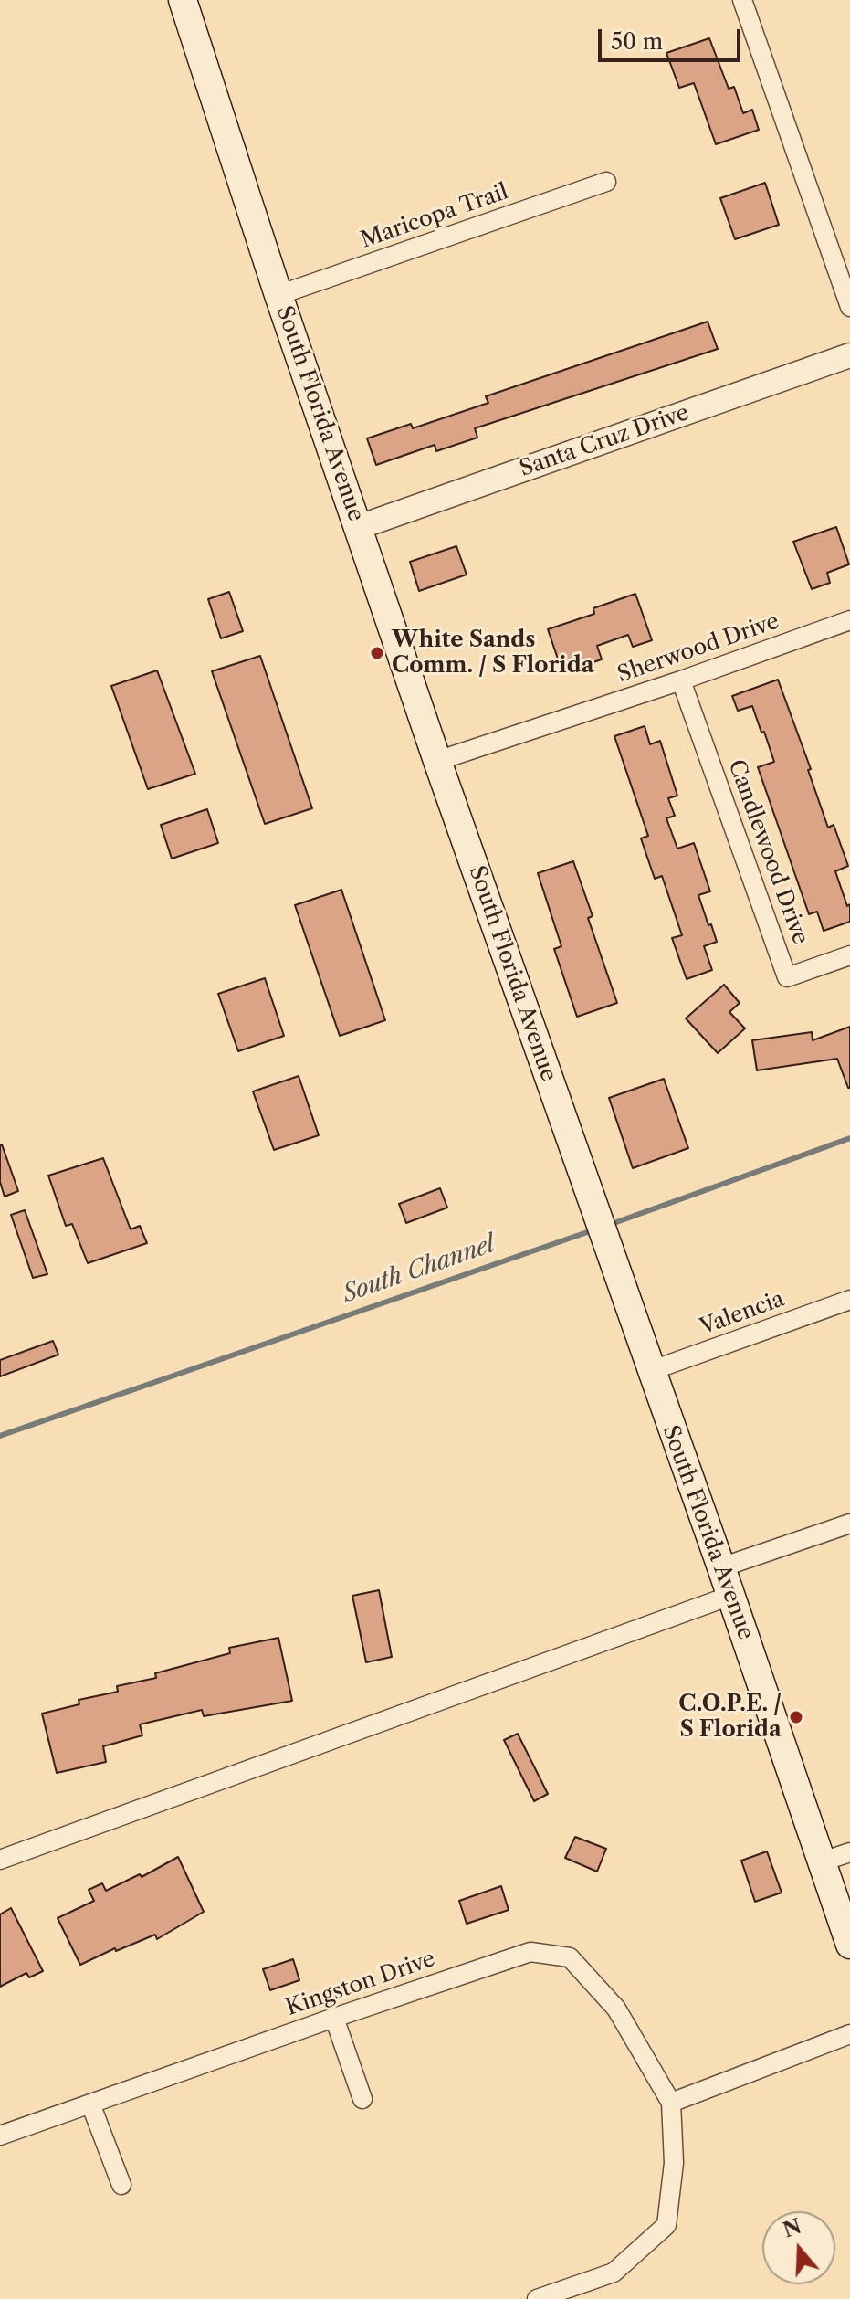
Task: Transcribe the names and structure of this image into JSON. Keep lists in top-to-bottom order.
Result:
{
  "streets": {
    "main road": ["South Florida Avenue"],
    "street": [
      "Maricopa Trail",
      "Santa Cruz Drive",
      "Sherwood Drive",
      "Candlewood Drive",
      "Valencia",
      "Kingston Drive"
    ]
  },
  "crossings": [
    ["Maricopa Trail", "South Florida Avenue"],
    ["South Florida Avenue", "Santa Cruz Drive"],
    ["South Florida Avenue", "Sherwood Drive"],
    ["South Florida Avenue", "Valencia"],
    ["Sherwood Drive", "Candlewood Drive"]
  ],
  "water": ["South Channel"],
  "places": ["White Sands Comm. / S Florida", "C.O.P.E. / S Florida"],
  "scale_bar": "50 m",
  "north": "top"
}
